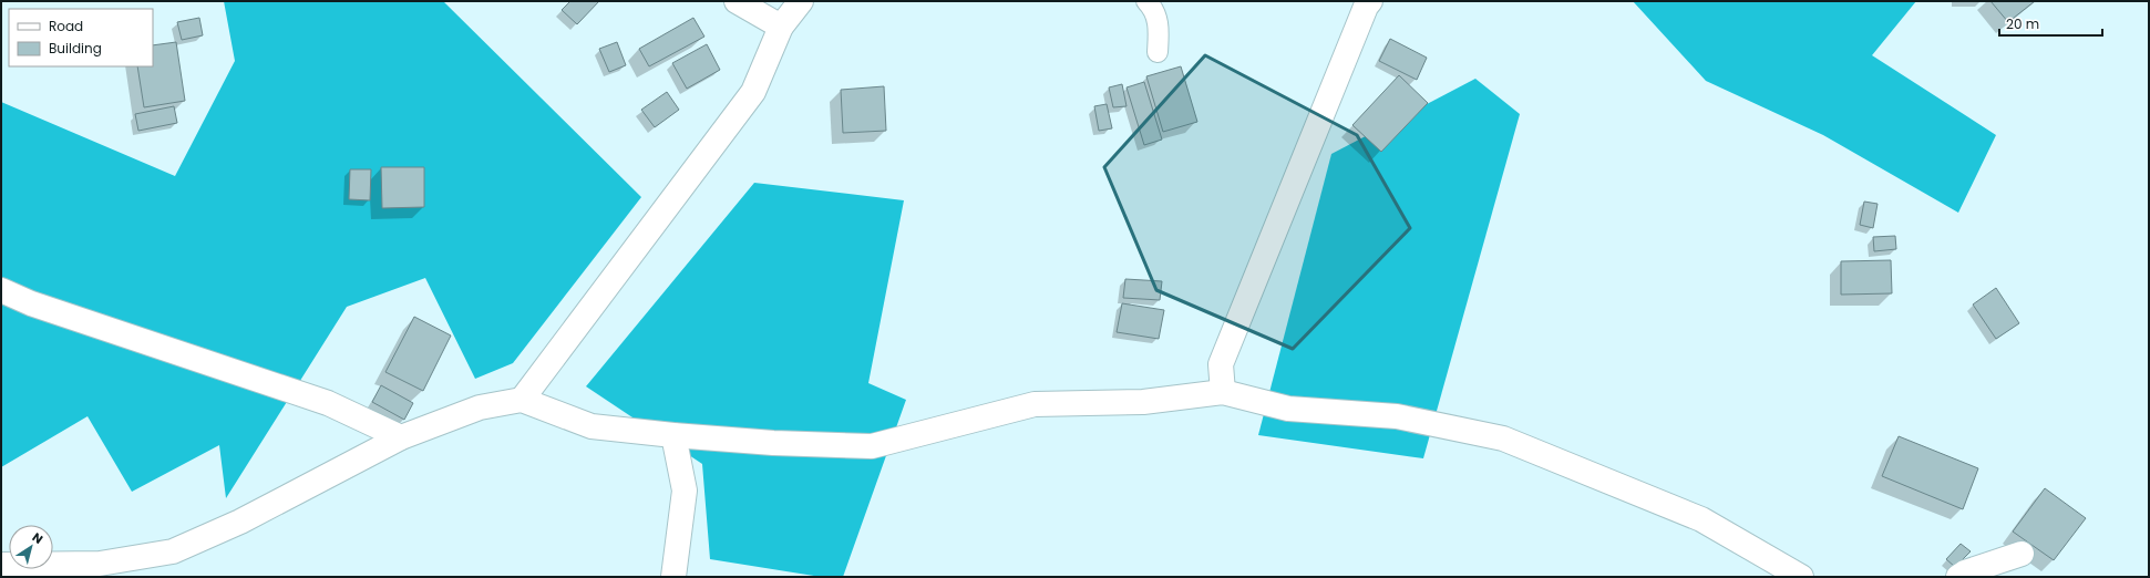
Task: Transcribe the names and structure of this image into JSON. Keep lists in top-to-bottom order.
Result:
{
  "legend": ["Road", "Building"],
  "scale_bar": "20 m",
  "north": "top right"
}
